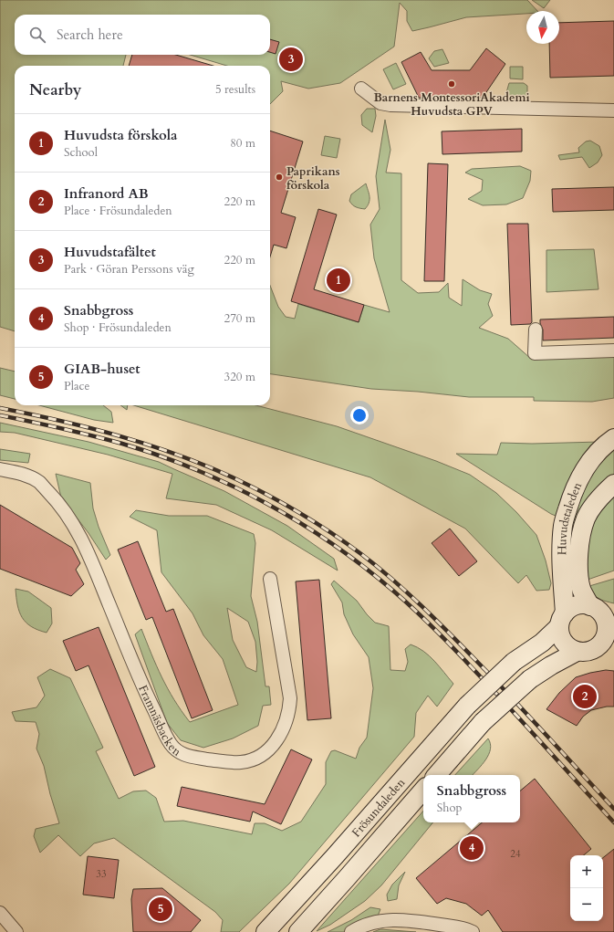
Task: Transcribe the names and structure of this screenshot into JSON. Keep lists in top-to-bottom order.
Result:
{
  "streets": {
    "main road": ["Huvudstaleden", "Frösundaleden"],
    "street": ["Framnäsbacken"]
  },
  "crossings": [
    ["Huvudstaleden", "Frösundaleden"]
  ],
  "places": ["Barnens MontessoriAkademi Huvudsta GPV", "Paprikans förskola"],
  "house_numbers": ["24", "33"],
  "north": "bottom",
  "page": {
    "search": "Search here",
    "pins": [
      "3",
      "1",
      "2",
      "4",
      "5"
    ],
    "heading": ["Nearby", "5 results"],
    "list": [
      {
        "mark": "1",
        "name": "Huvudsta förskola",
        "note": "School",
        "value": "80 m"
      },
      {
        "mark": "2",
        "name": "Infranord AB",
        "note": "Place · Frösundaleden",
        "value": "220 m"
      },
      {
        "mark": "3",
        "name": "Huvudstafältet",
        "note": "Park · Göran Perssons väg",
        "value": "220 m"
      },
      {
        "mark": "4",
        "name": "Snabbgross",
        "note": "Shop · Frösundaleden",
        "value": "270 m"
      },
      {
        "mark": "5",
        "name": "GIAB-huset",
        "note": "Place",
        "value": "320 m"
      }
    ],
    "popup": ["Snabbgross", "Shop"],
    "map_buttons": ["+", "−"]
  }
}
